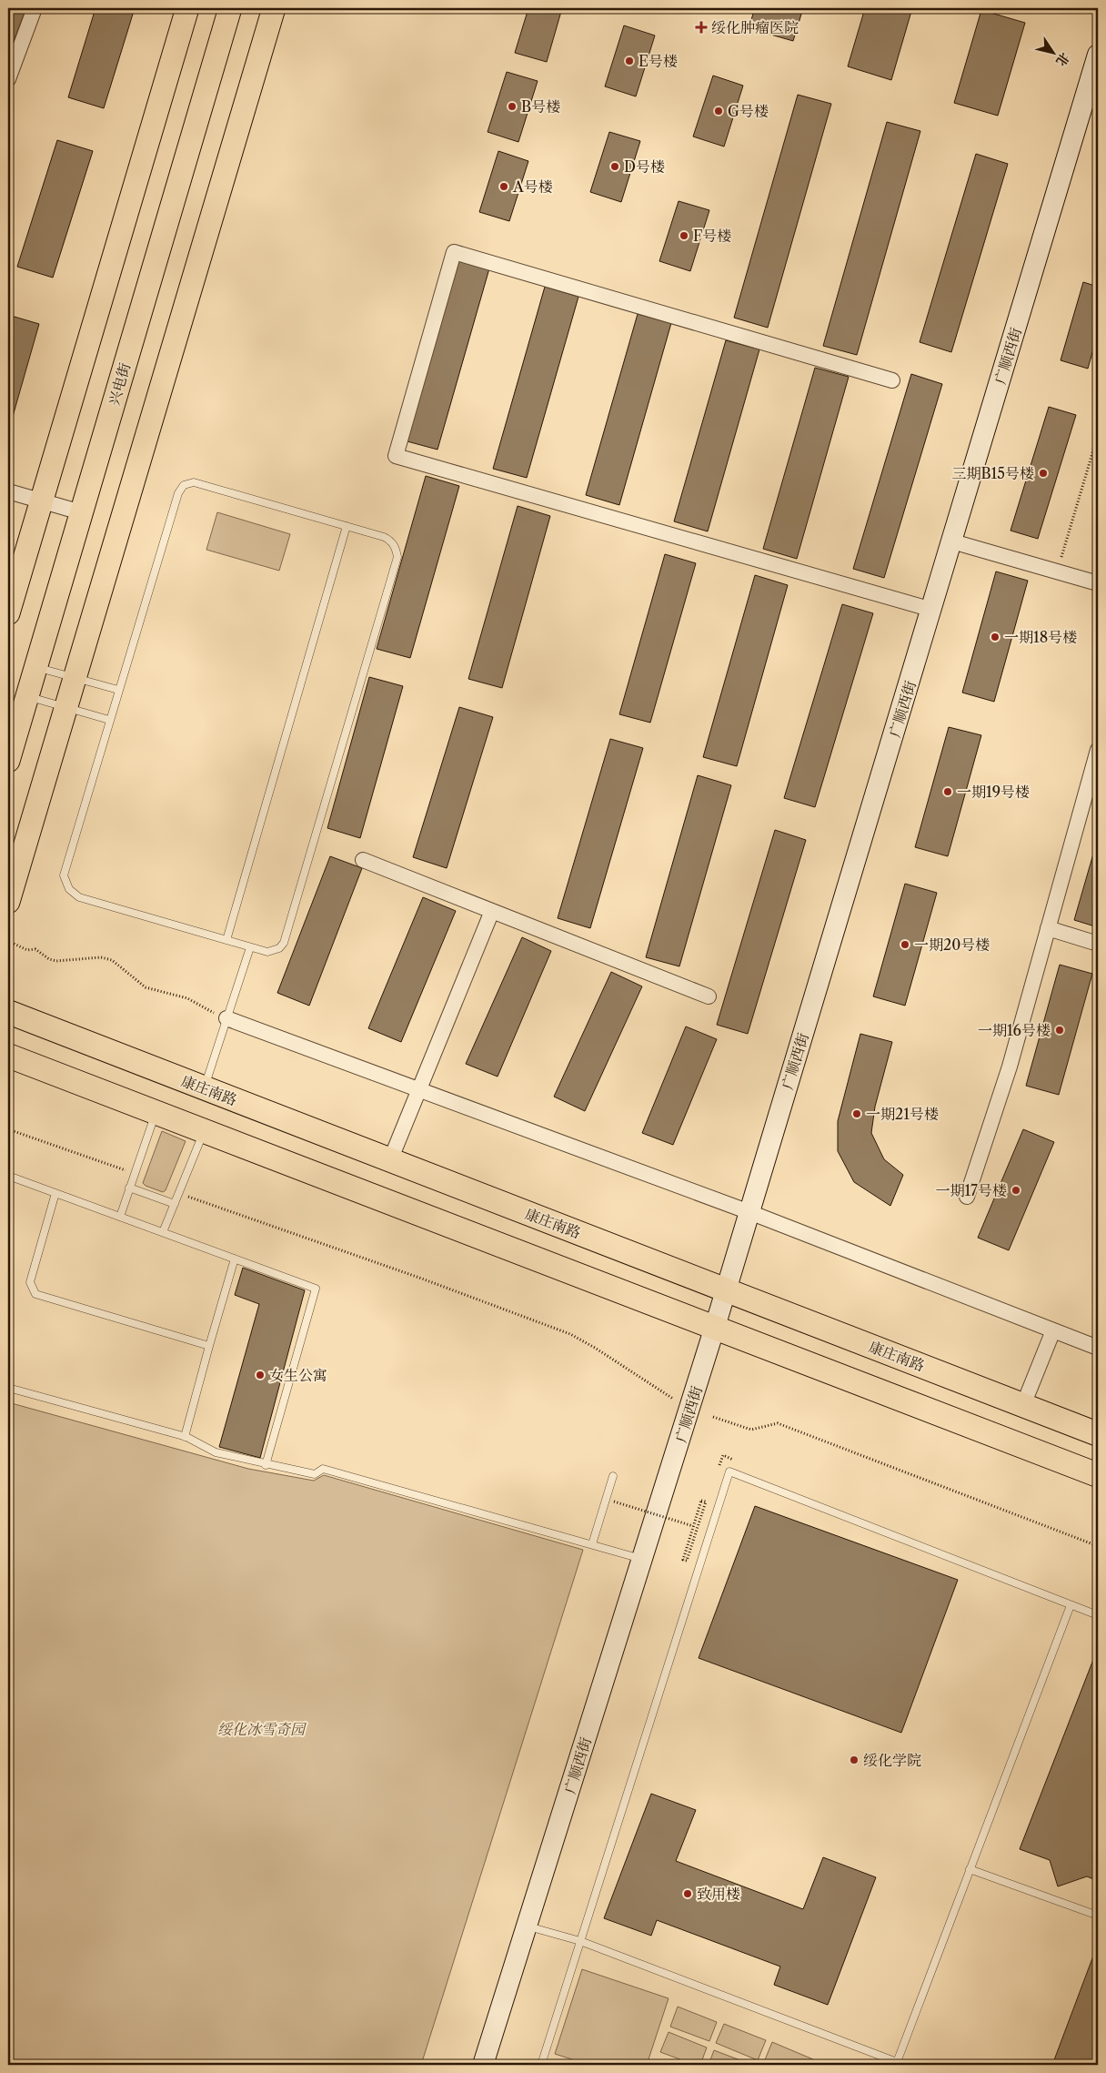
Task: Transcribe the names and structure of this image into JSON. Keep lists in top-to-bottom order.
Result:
{
  "streets": {
    "highway": ["康庄南路"],
    "main road": ["广顺西街", "兴电街"]
  },
  "crossings": [
    ["广顺西街", "康庄南路"]
  ],
  "parks": ["绥化冰雪奇园"],
  "places": {
    "health": ["绥化肿瘤医院"],
    "other": [
      "E号楼",
      "B号楼",
      "G号楼",
      "D号楼",
      "A号楼",
      "F号楼",
      "三期B15号楼",
      "一期18号楼",
      "一期19号楼",
      "一期20号楼",
      "一期16号楼",
      "一期21号楼",
      "一期17号楼",
      "女生公寓",
      "绥化学院",
      "致用楼"
    ]
  },
  "north": "bottom right"
}
